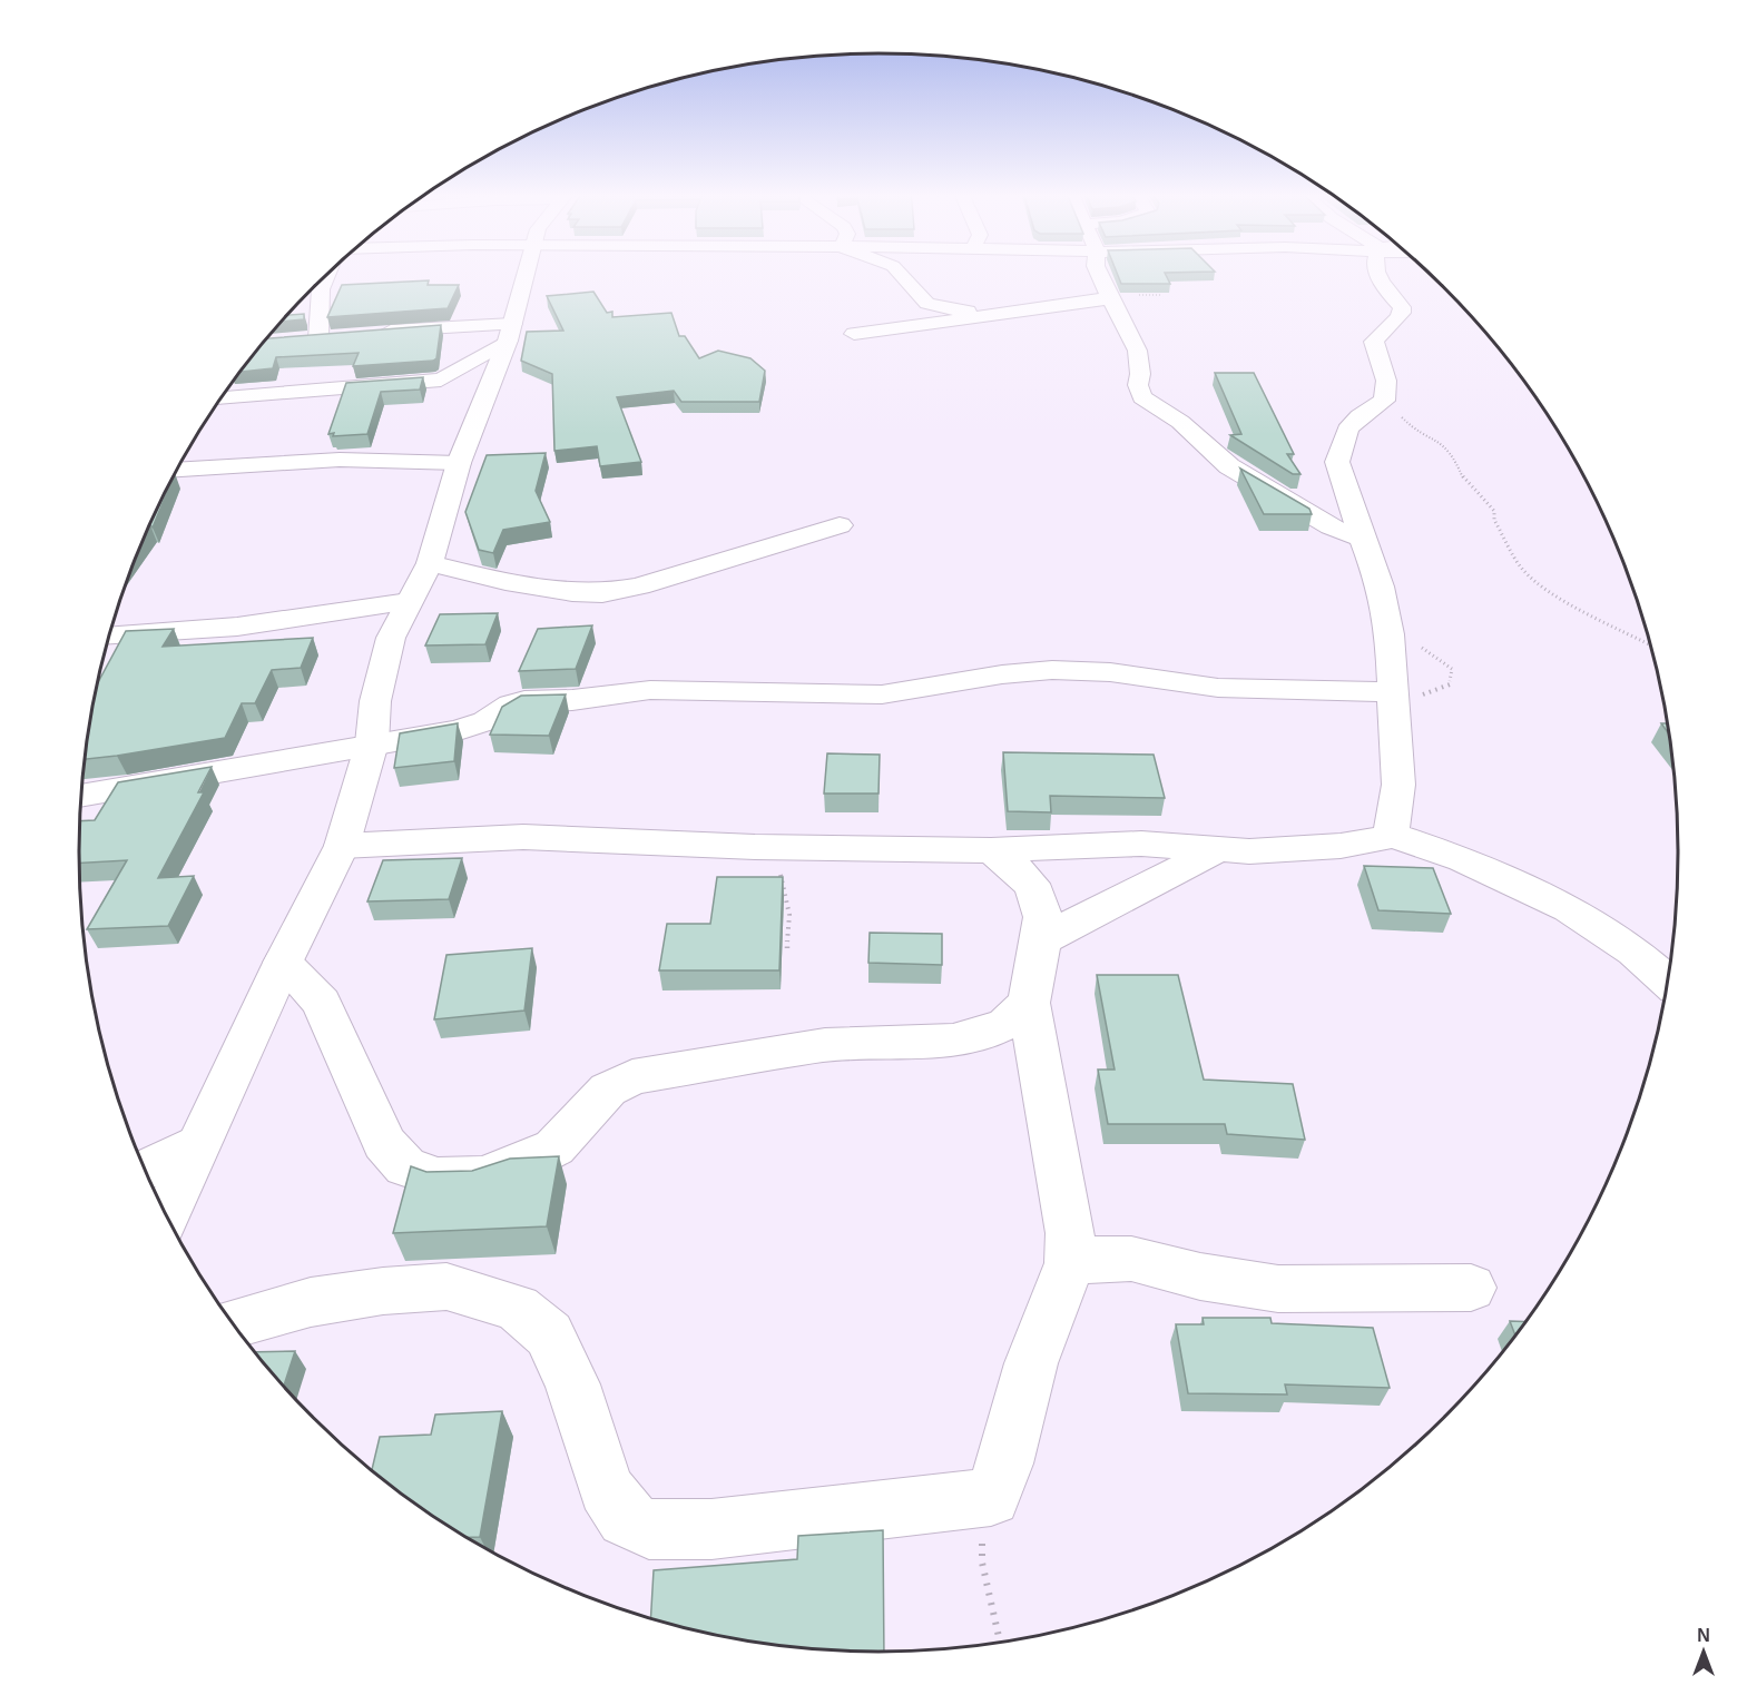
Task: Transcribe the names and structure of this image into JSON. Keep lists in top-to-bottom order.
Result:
{
  "north": "top"
}
